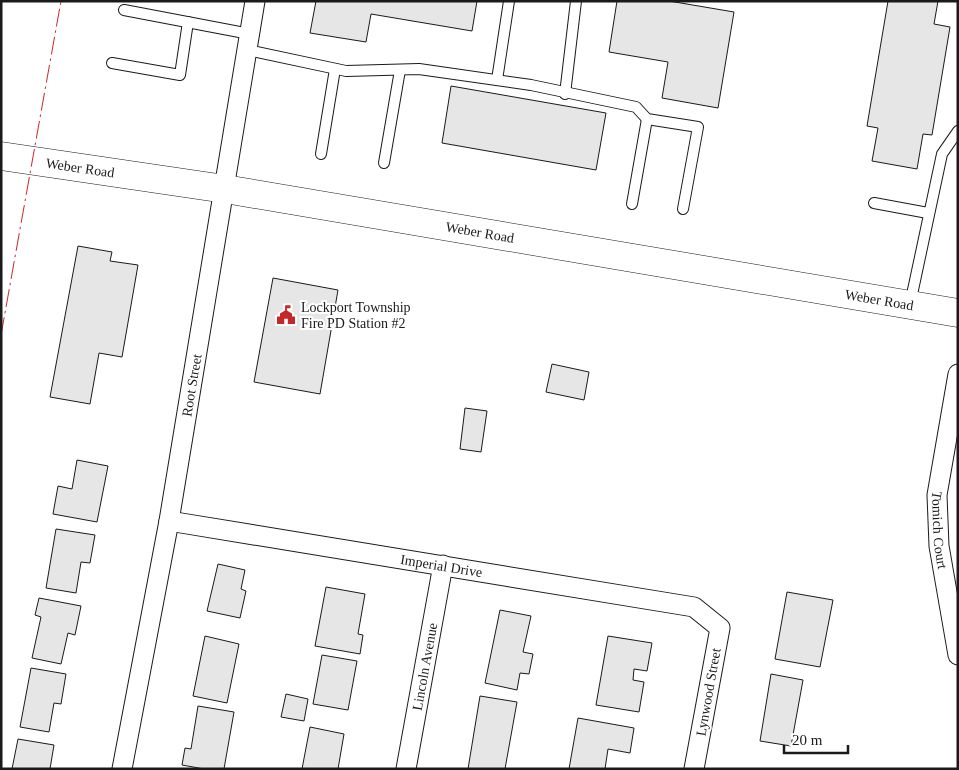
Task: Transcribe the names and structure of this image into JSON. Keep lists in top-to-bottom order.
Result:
{
  "streets": {
    "main road": ["Weber Road"],
    "street": [
      "Root Street",
      "Tomich Court",
      "Imperial Drive",
      "Lincoln Avenue",
      "Lynwood Street"
    ]
  },
  "crossings": [
    ["Weber Road", "Root Street"],
    ["Root Street", "Imperial Drive"],
    ["Imperial Drive", "Lincoln Avenue"],
    ["Imperial Drive", "Lynwood Street"]
  ],
  "places": {
    "public building": ["Lockport Township Fire PD Station #2"]
  },
  "scale_bar": "20 m"
}
